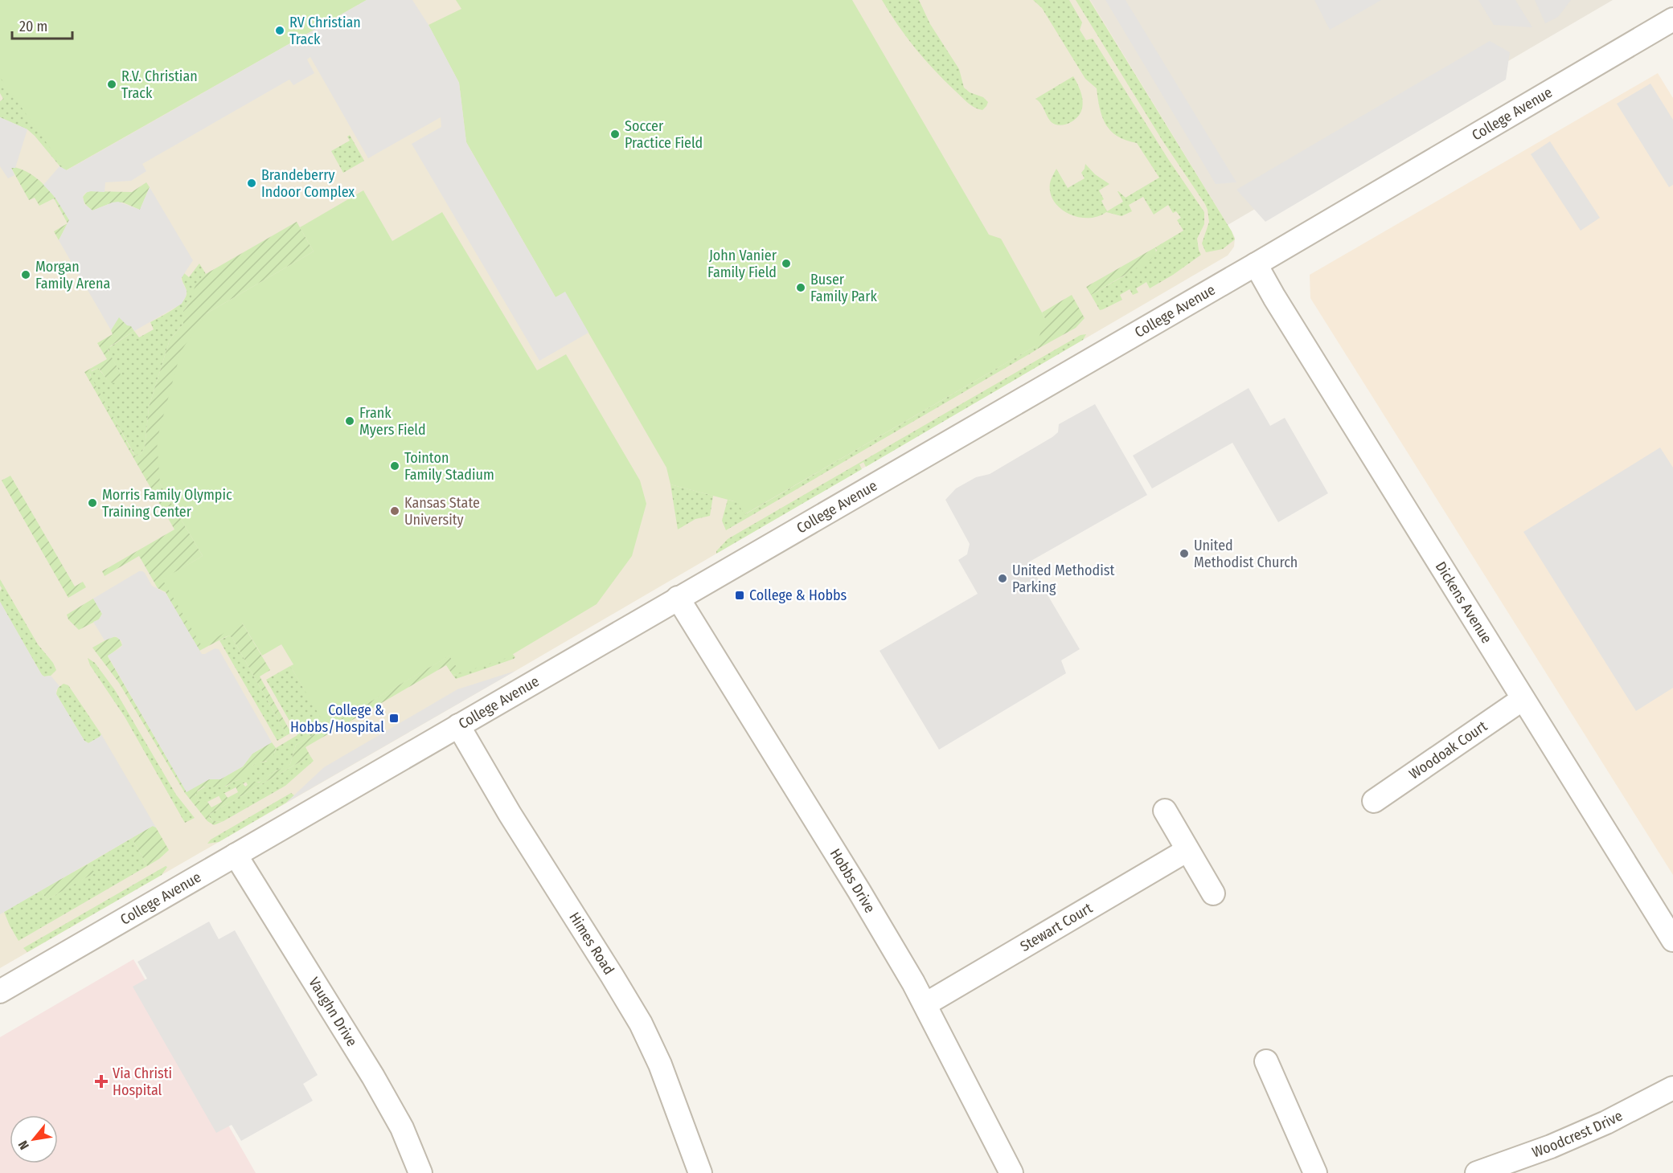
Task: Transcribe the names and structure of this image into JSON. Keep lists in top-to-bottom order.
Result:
{
  "streets": {
    "street": [
      "College Avenue",
      "Dickens Avenue",
      "Woodoak Court",
      "Hobbs Drive",
      "Stewart Court",
      "Himes Road",
      "Vaughn Drive",
      "Woodcrest Drive"
    ]
  },
  "crossings": [
    ["College Avenue", "Dickens Avenue"],
    ["College Avenue", "Hobbs Drive"],
    ["College Avenue", "Himes Road"],
    ["College Avenue", "Vaughn Drive"],
    ["Dickens Avenue", "Woodoak Court"],
    ["Hobbs Drive", "Stewart Court"]
  ],
  "places": {
    "other": [
      "RV Christian Track",
      "R.V. Christian Track",
      "Soccer Practice Field",
      "Brandeberry Indoor Complex",
      "John Vanier Family Field",
      "Morgan Family Arena",
      "Buser Family Park",
      "Frank Myers Field",
      "Tointon Family Stadium",
      "Morris Family Olympic Training Center",
      "Kansas State University",
      "United Methodist Church",
      "United Methodist Parking"
    ],
    "transit": ["College & Hobbs", "College & Hobbs/Hospital"],
    "health": ["Via Christi Hospital"]
  },
  "scale_bar": "20 m",
  "north": "bottom left"
}
